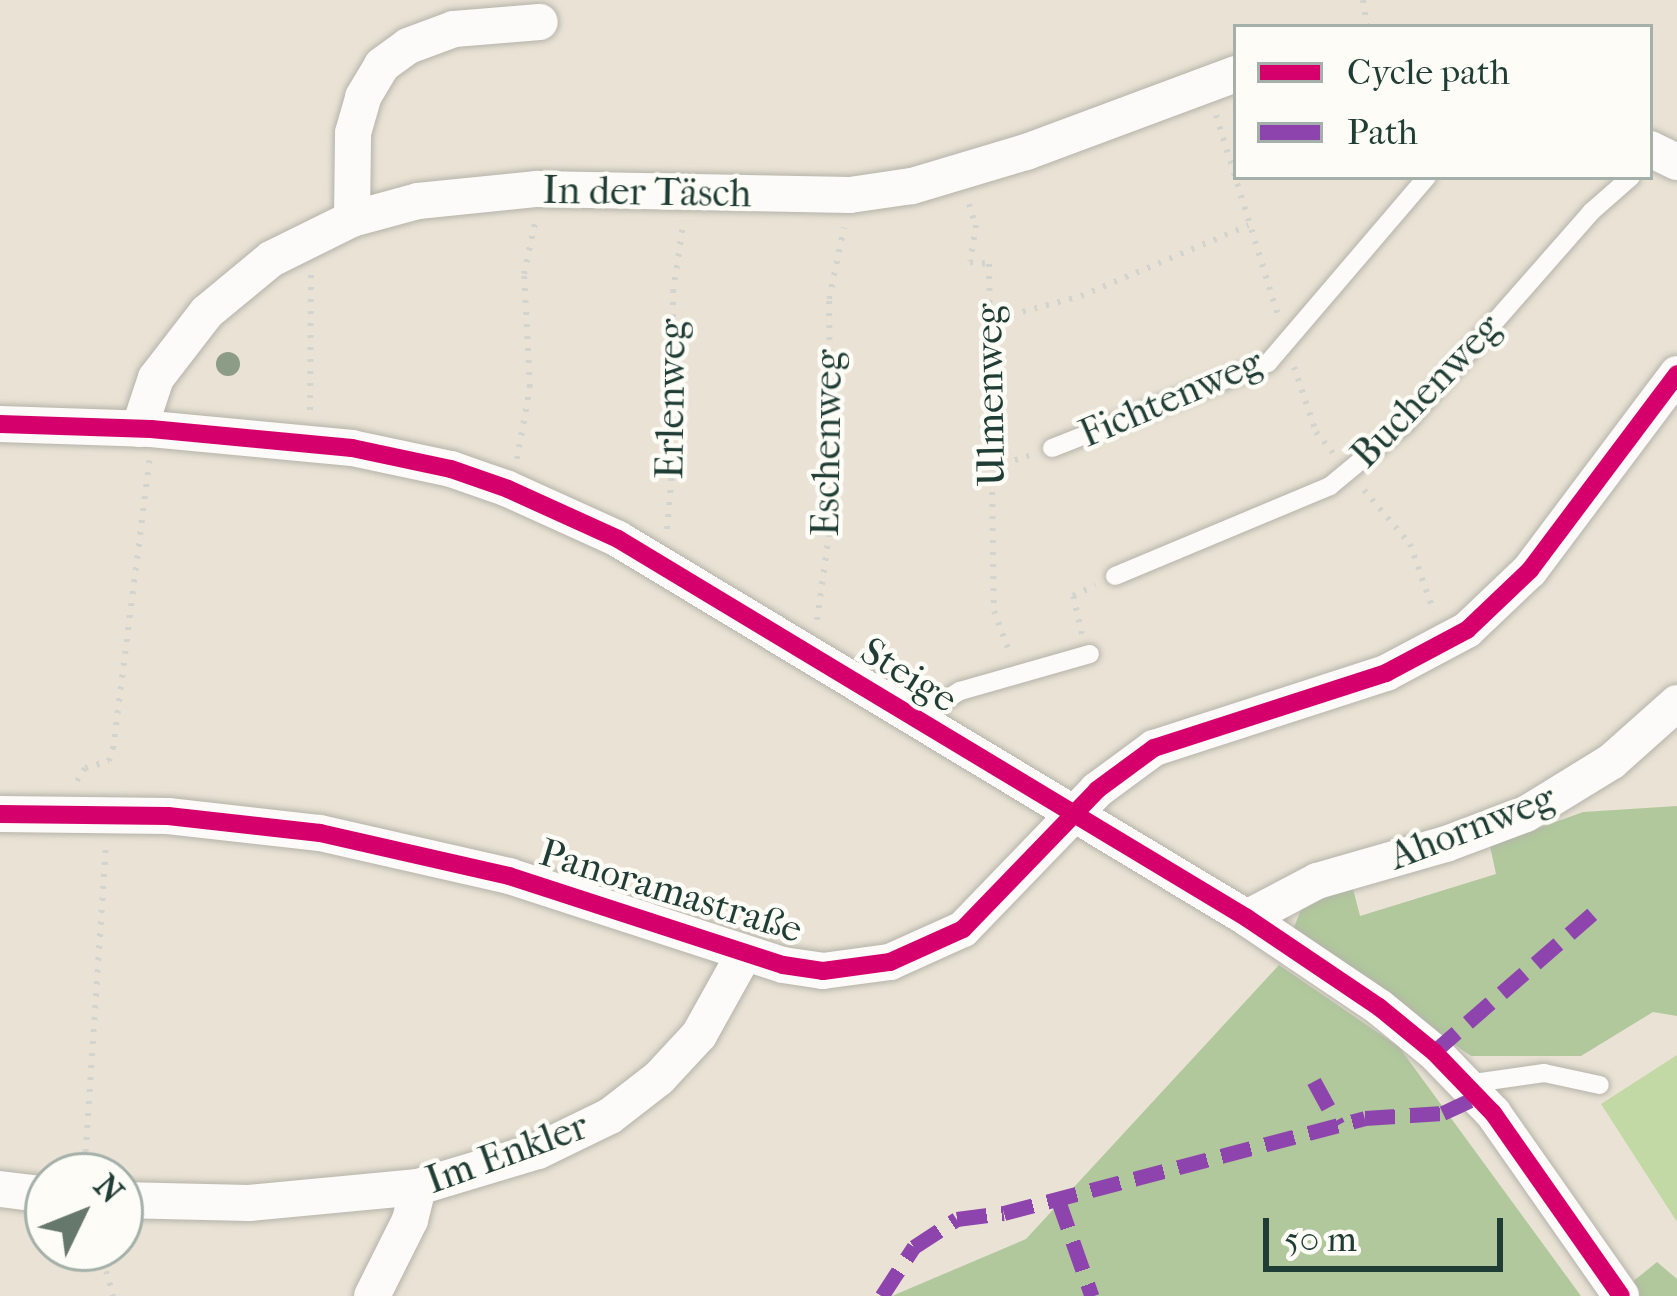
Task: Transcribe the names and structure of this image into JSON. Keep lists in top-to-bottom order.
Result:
{
  "streets": {
    "street": [
      "In der Täsch",
      "Steige",
      "Ahornweg",
      "Panoramastraße",
      "Im Enkler"
    ],
    "lane": ["Buchenweg", "Fichtenweg"],
    "path": ["Ulmenweg", "Erlenweg", "Eschenweg"]
  },
  "crossings": [
    ["In der Täsch", "Ulmenweg"],
    ["In der Täsch", "Steige"],
    ["Ulmenweg", "Fichtenweg"],
    ["Erlenweg", "Steige"],
    ["Eschenweg", "Steige"],
    ["Steige", "Ahornweg"],
    ["Steige", "Panoramastraße"],
    ["Panoramastraße", "Im Enkler"]
  ],
  "legend": ["Cycle path", "Path"],
  "scale_bar": "50 m",
  "north": "top right"
}
